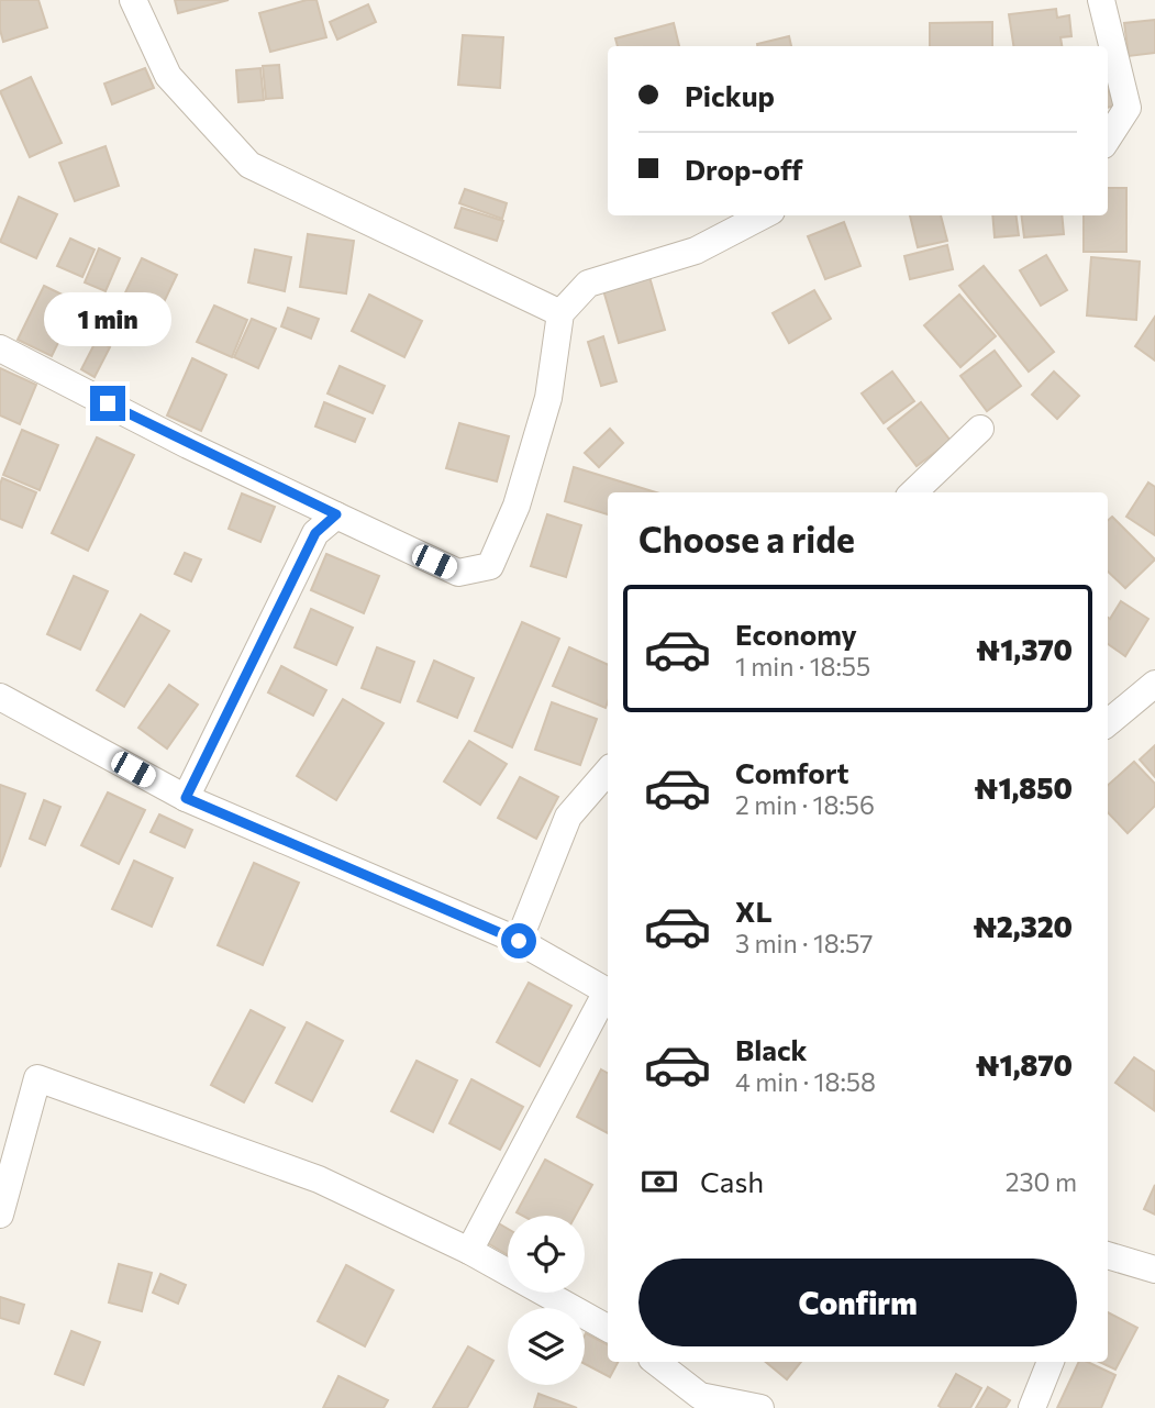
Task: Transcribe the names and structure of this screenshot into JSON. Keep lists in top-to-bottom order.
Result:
{
  "page": {
    "banner": ["Pickup", "Drop-off"],
    "bubble": "1 min",
    "heading": "Choose a ride",
    "list": [
      {
        "name": "Economy",
        "note": "1 min · 18:55",
        "value": "₦1,370"
      },
      {
        "name": "Comfort",
        "note": "2 min · 18:56",
        "value": "₦1,850"
      },
      {
        "name": "XL",
        "note": "3 min · 18:57",
        "value": "₦2,320"
      },
      {
        "name": "Black",
        "note": "4 min · 18:58",
        "value": "₦1,870"
      }
    ],
    "pay": ["Cash", "230 m"],
    "buttons": "Confirm"
  }
}
